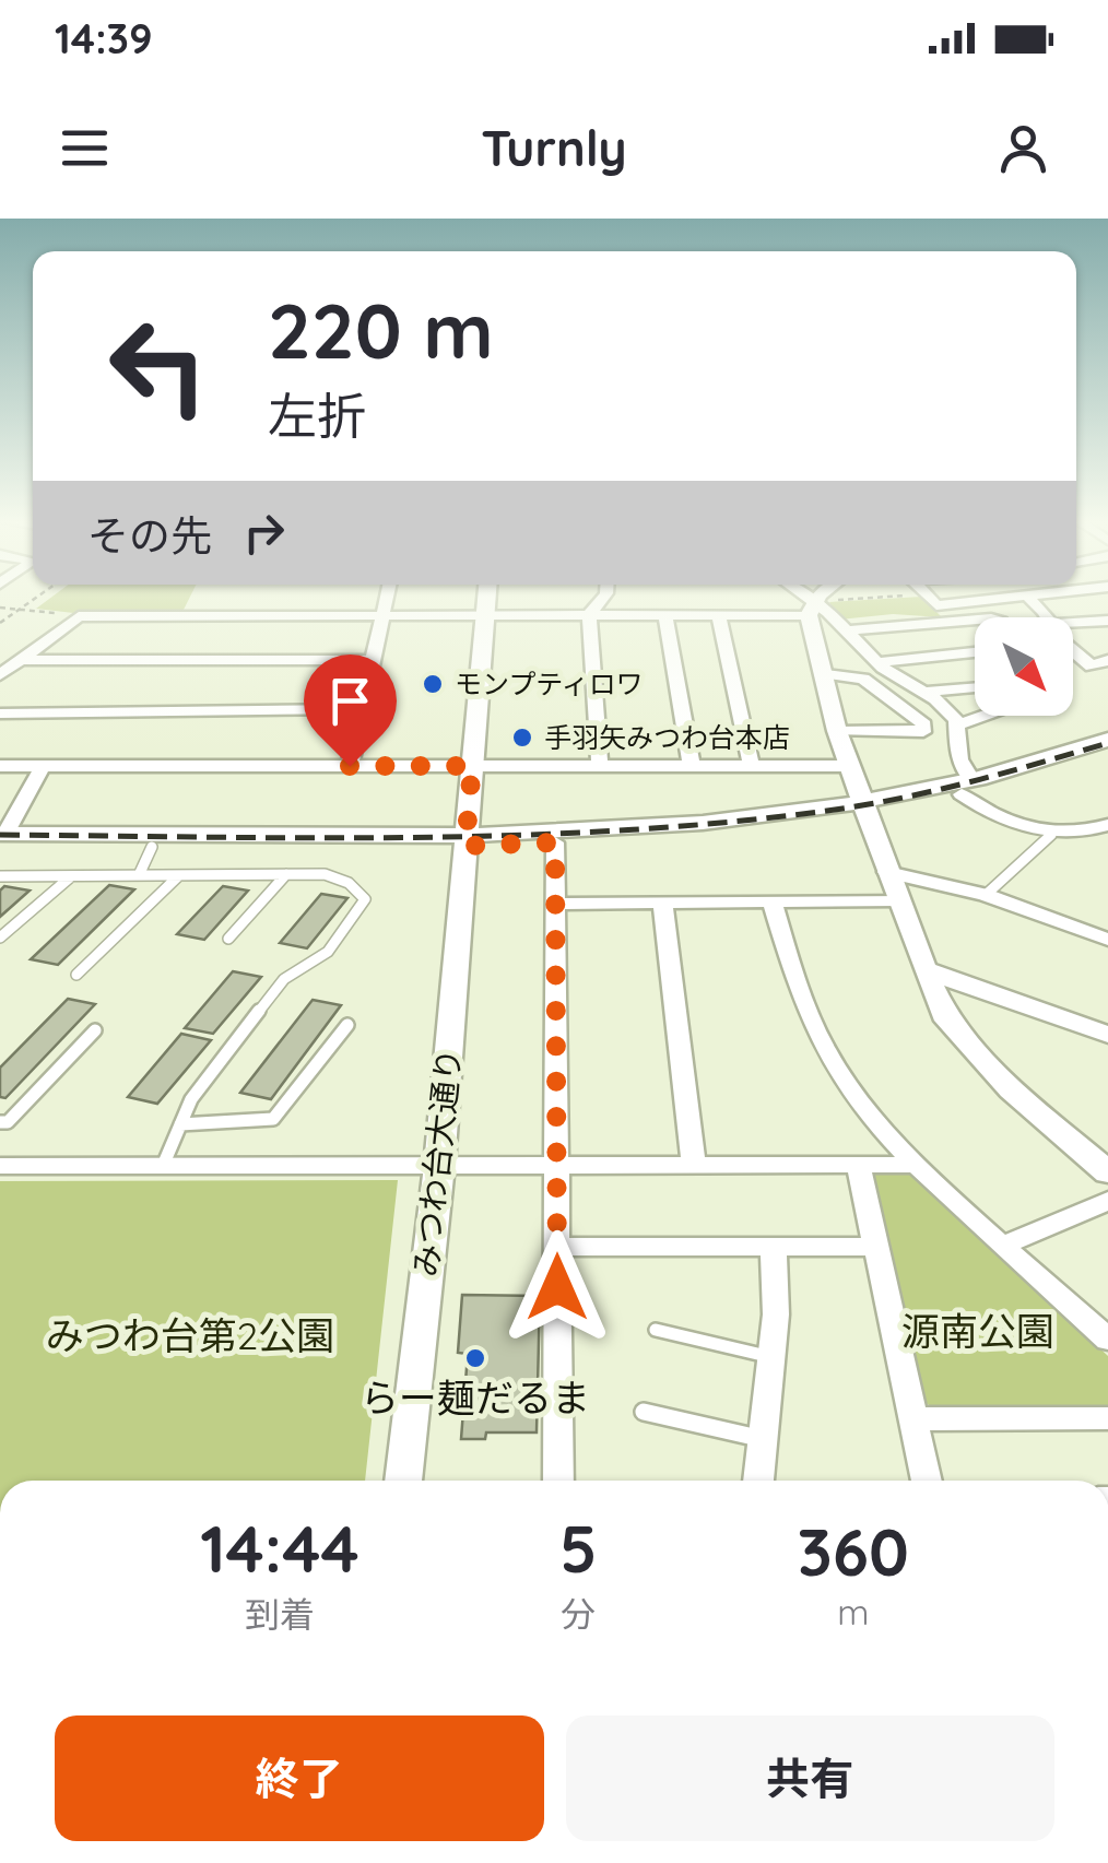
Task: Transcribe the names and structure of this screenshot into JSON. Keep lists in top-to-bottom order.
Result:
{
  "streets": {
    "street": ["みつわ台大通り"]
  },
  "parks": ["源南公園", "みつわ台第2公園"],
  "places": ["モンプティロワ", "手羽矢みつわ台本店", "らー麺だるま"],
  "north": "bottom right",
  "page": {
    "status": "14:39",
    "header": "Turnly",
    "turn": ["220 m", "左折"],
    "then": "その先",
    "eta": [
      "14:44",
      "到着",
      "5",
      "分",
      "360",
      "m"
    ],
    "buttons": ["終了", "共有"]
  }
}
